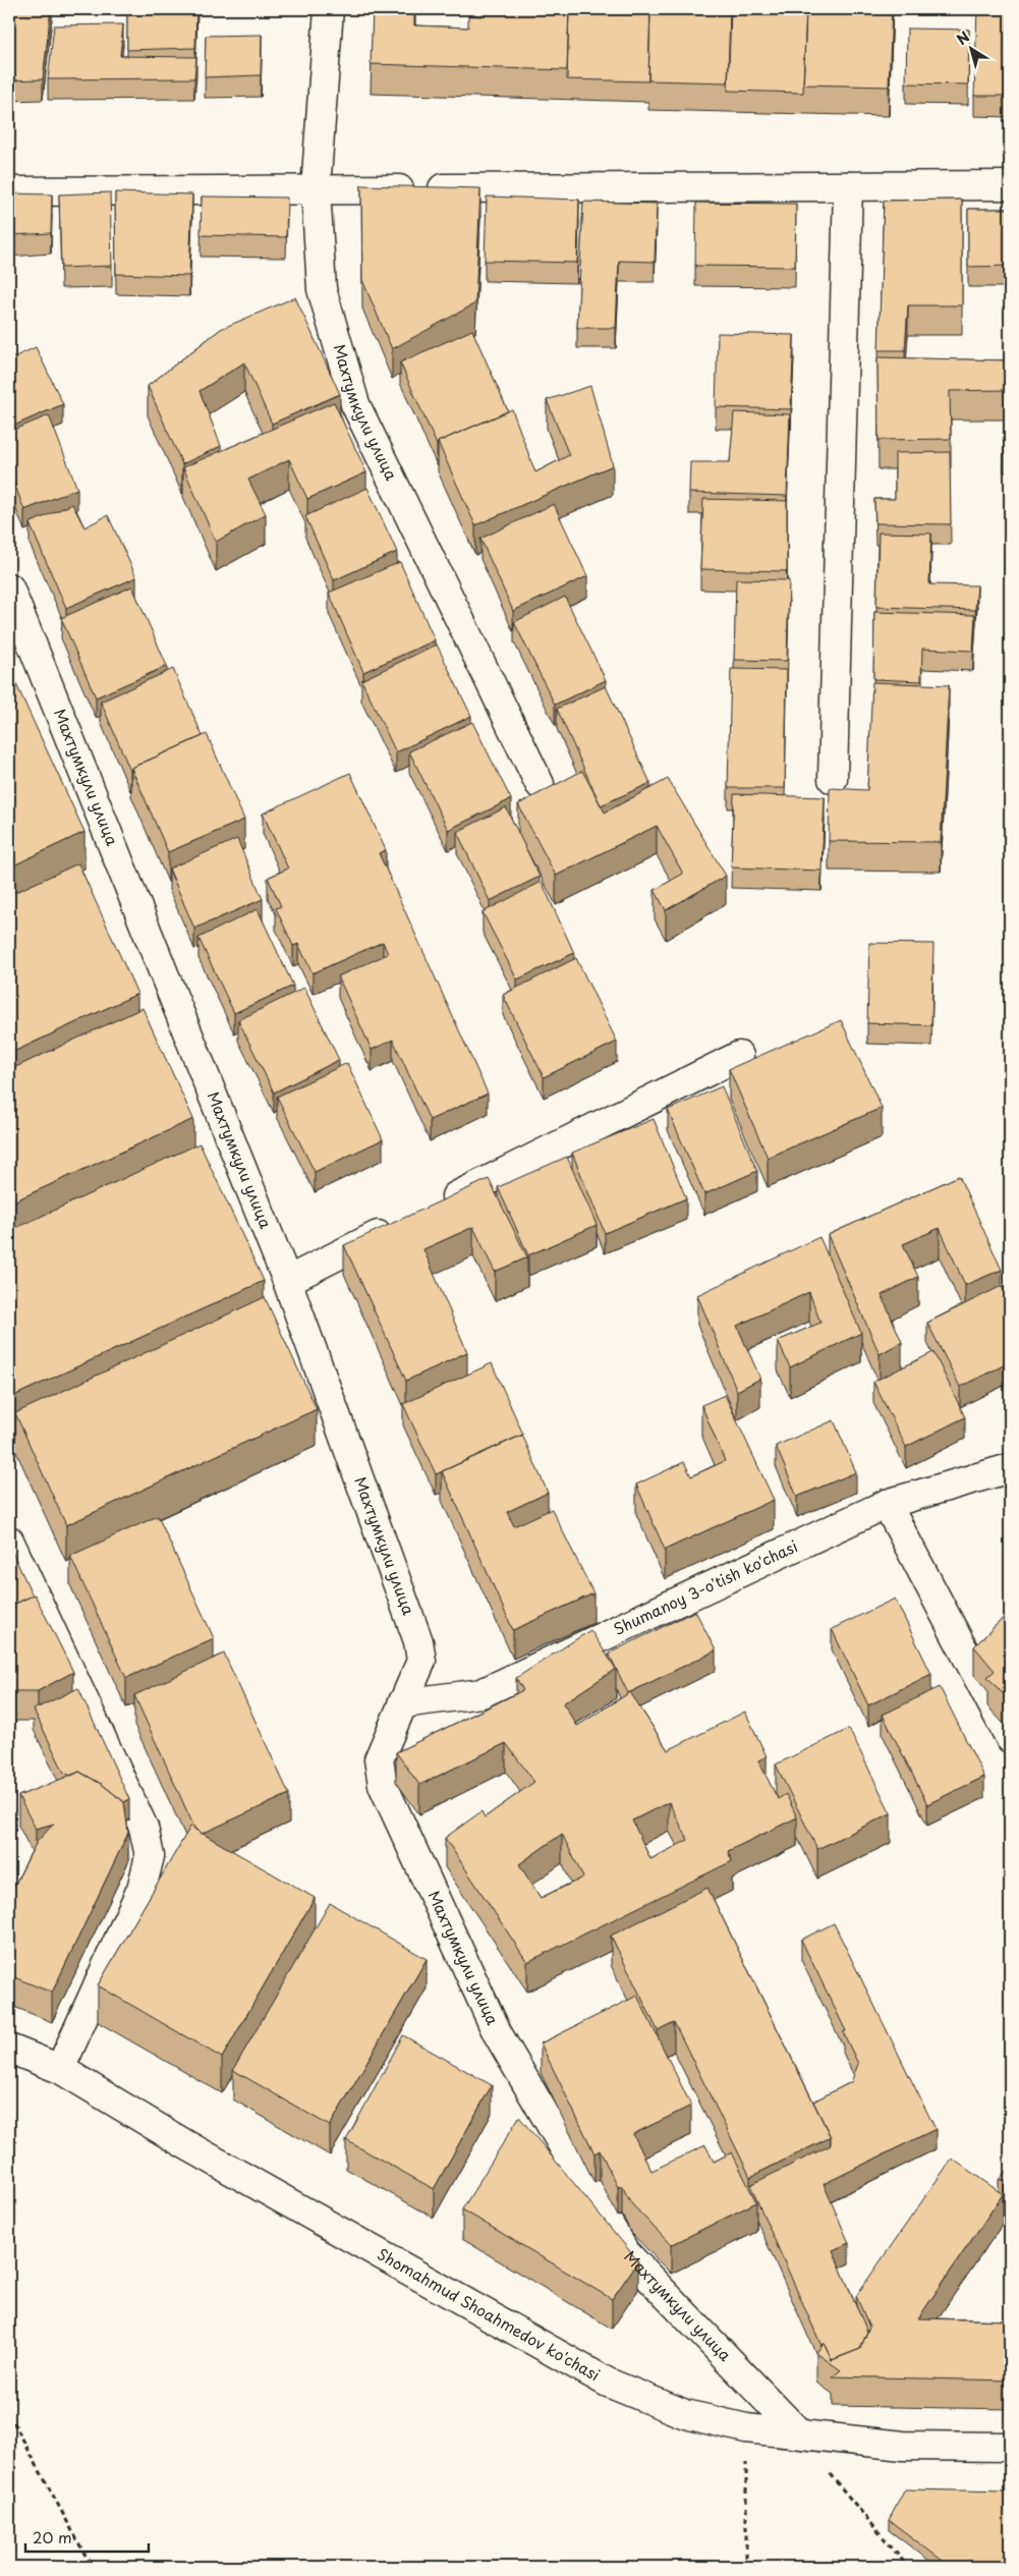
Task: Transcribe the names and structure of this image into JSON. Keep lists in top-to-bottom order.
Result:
{
  "streets": {
    "street": ["Махтумкули улица", "Shumanoy 3-o'tish ko'chasi", "Shomahmud Shoahmedov ko'chasi"]
  },
  "crossings": [
    ["Махтумкули улица", "Shumanoy 3-o'tish ko'chasi"],
    ["Махтумкули улица", "Shomahmud Shoahmedov ko'chasi"]
  ],
  "scale_bar": "20 m",
  "north": "top left"
}
